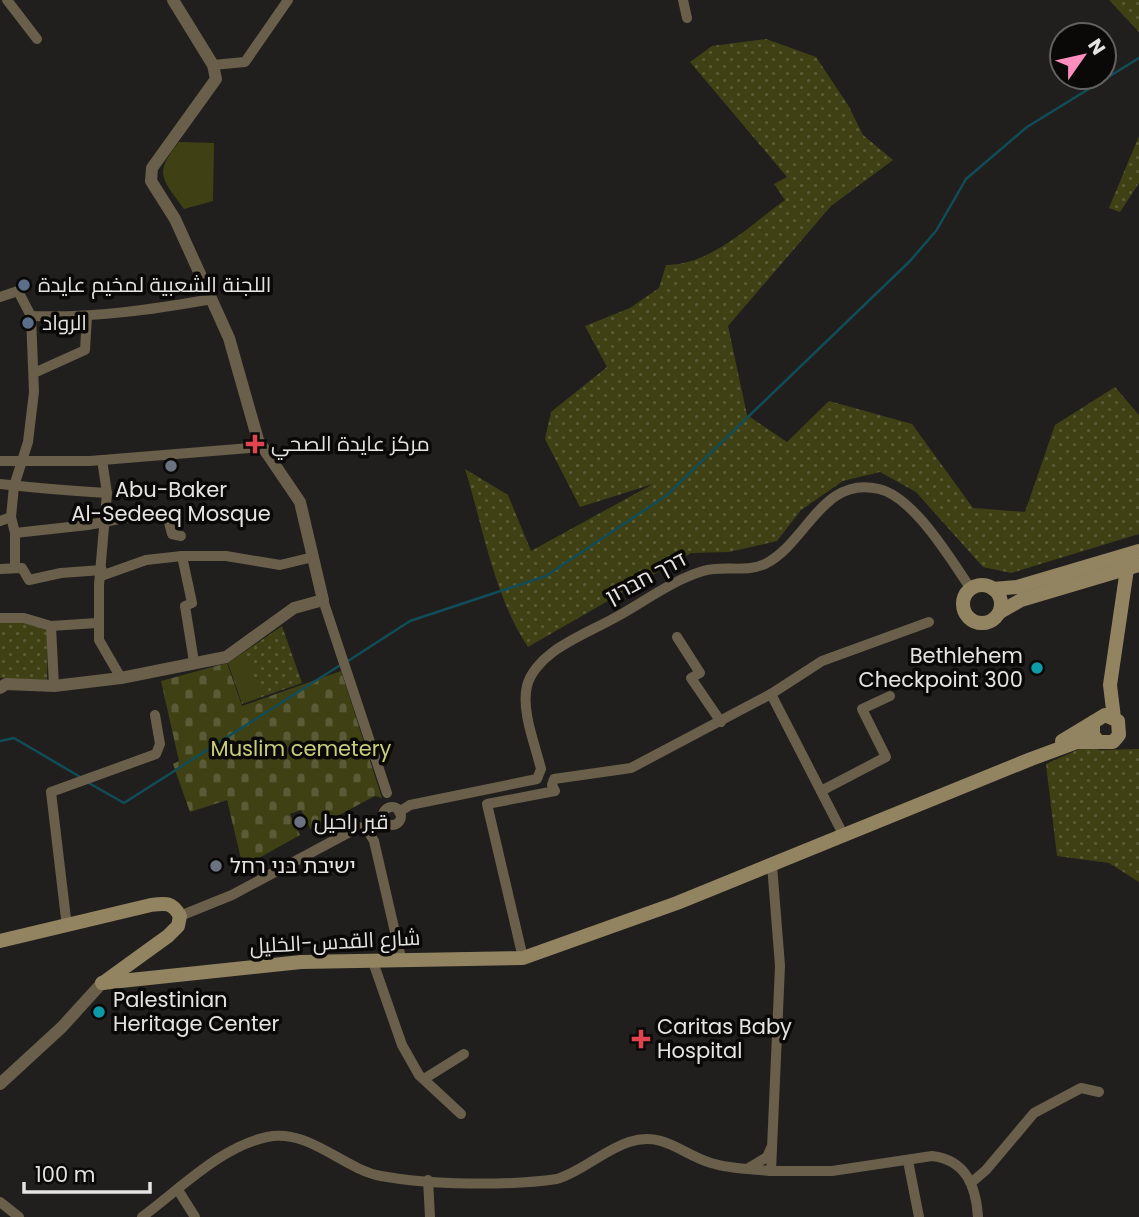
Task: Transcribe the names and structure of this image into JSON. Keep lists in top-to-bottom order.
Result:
{
  "streets": {
    "main road": ["شارع القدس-الخليل"],
    "street": ["דרך חברון"]
  },
  "parks": ["Muslim cemetery"],
  "places": {
    "other": [
      "اللجنة الشعبية لمخيم عايدة",
      "الرواد",
      "Abu-Baker Al-Sedeeq Mosque",
      "Bethlehem Checkpoint 300",
      "قبر راحيل",
      "ישיבת בני רחל",
      "Palestinian Heritage Center"
    ],
    "health": ["مركز عايدة الصحي", "Caritas Baby Hospital"]
  },
  "scale_bar": "100 m",
  "north": "top right"
}
